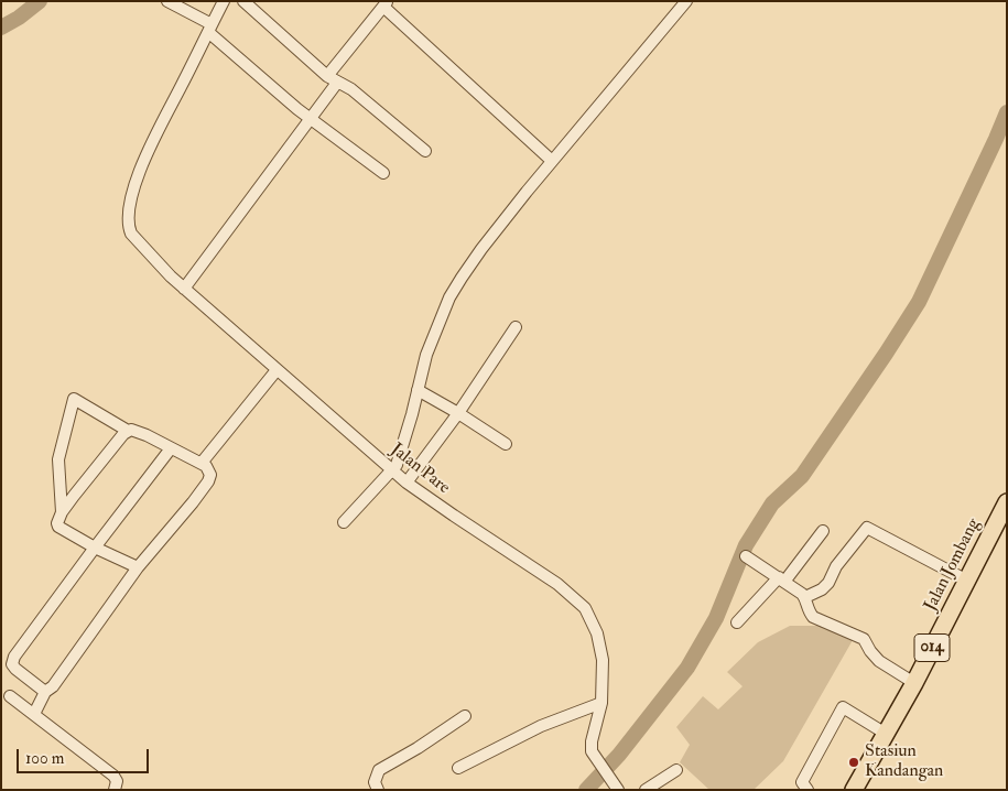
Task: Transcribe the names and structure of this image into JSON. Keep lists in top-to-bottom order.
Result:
{
  "streets": {
    "main road": ["Jalan Jombang", "014"],
    "street": ["Jalan Pare"]
  },
  "places": ["Stasiun Kandangan"],
  "scale_bar": "100 m"
}
